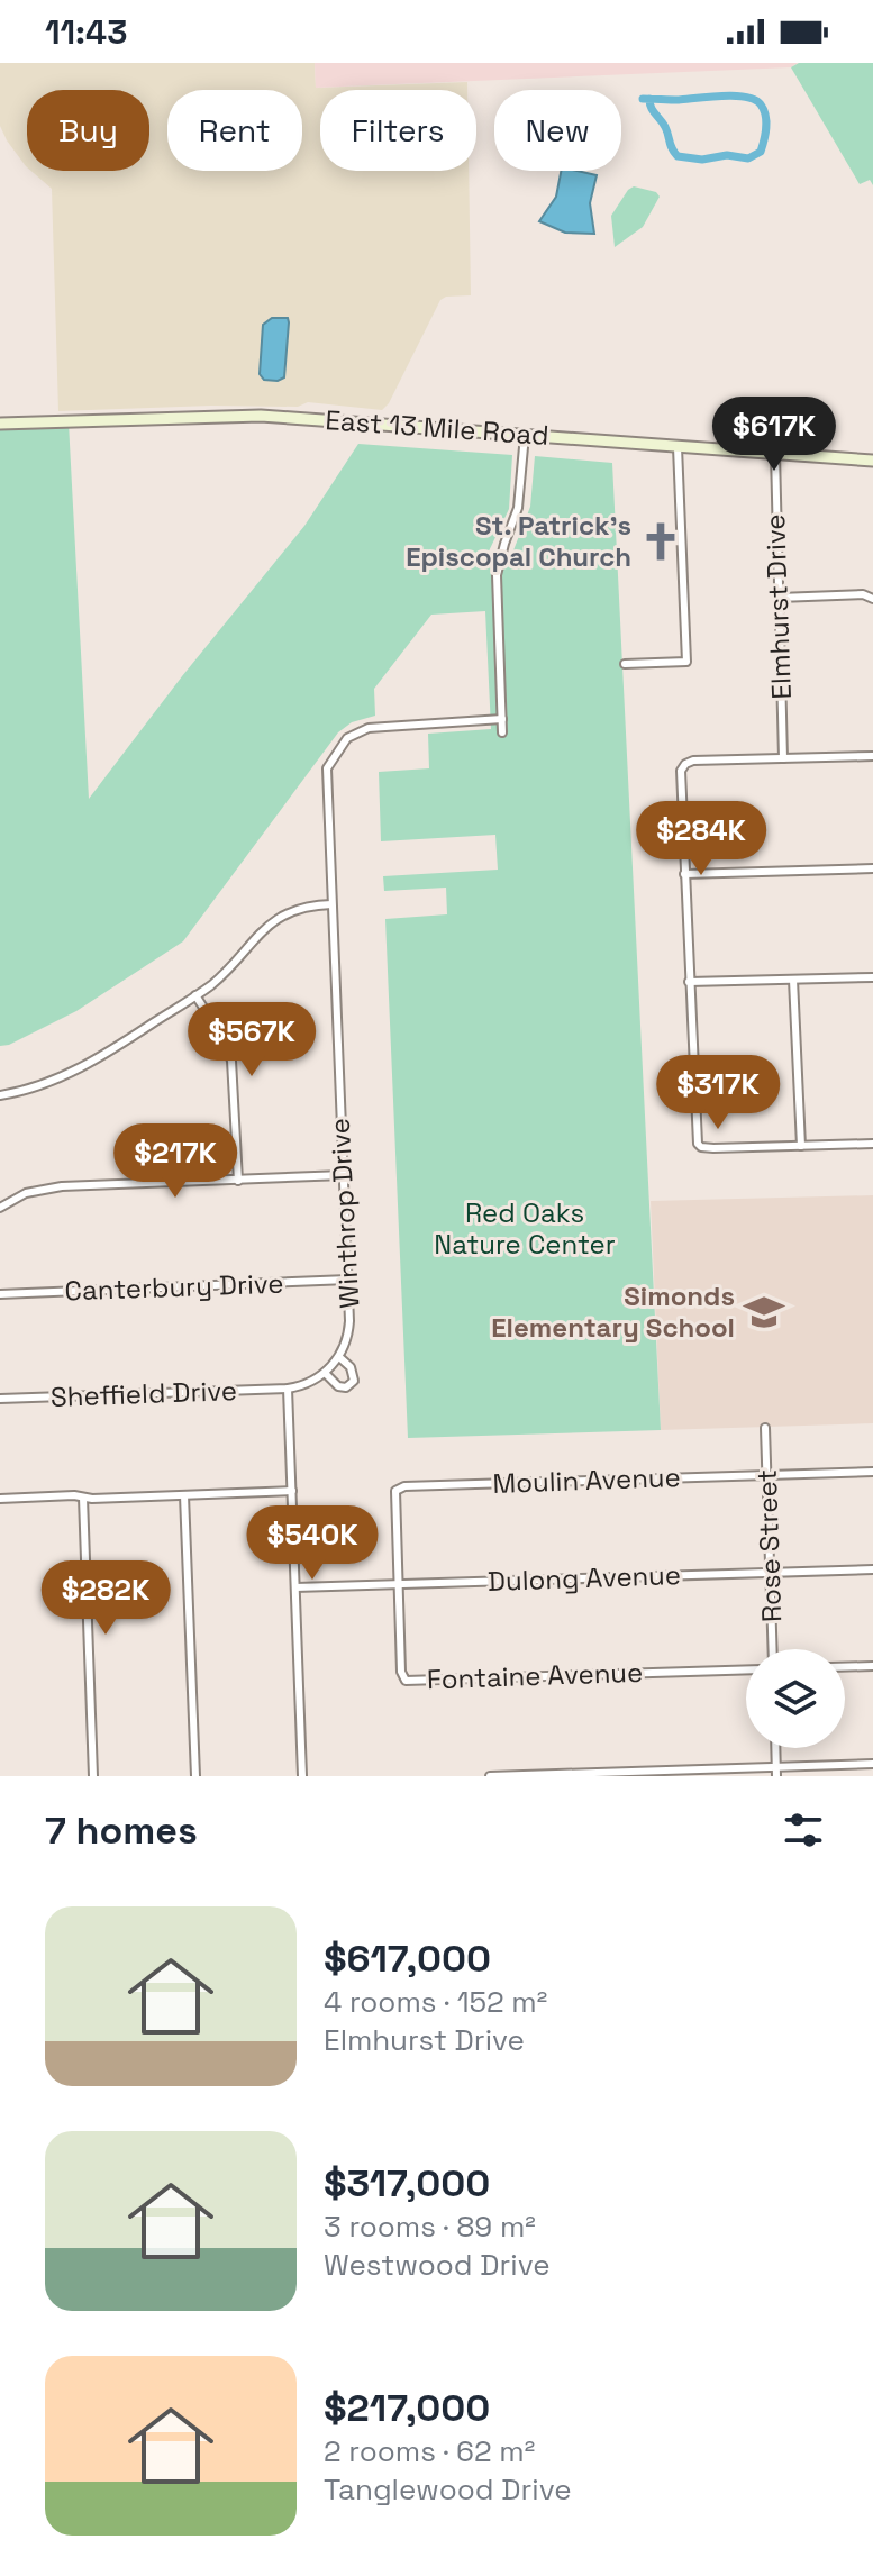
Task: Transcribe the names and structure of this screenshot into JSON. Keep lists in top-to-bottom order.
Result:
{
  "streets": {
    "main road": ["East 13 Mile Road"],
    "street": [
      "Elmhurst Drive",
      "Winthrop Drive",
      "Canterbury Drive",
      "Sheffield Drive",
      "Moulin Avenue",
      "Rose Street",
      "Dulong Avenue",
      "Fontaine Avenue"
    ]
  },
  "crossings": [
    ["East 13 Mile Road", "Elmhurst Drive"],
    ["Winthrop Drive", "Canterbury Drive"],
    ["Moulin Avenue", "Rose Street"],
    ["Moulin Avenue", "Dulong Avenue"],
    ["Moulin Avenue", "Fontaine Avenue"],
    ["Rose Street", "Dulong Avenue"],
    ["Dulong Avenue", "Fontaine Avenue"]
  ],
  "parks": ["Red Oaks Nature Center"],
  "places": {
    "church": ["St. Patrick's Episcopal Church"],
    "school or university": ["Simonds Elementary School"]
  },
  "page": {
    "status": "11:43",
    "chip": [
      "Buy",
      "Rent",
      "Filters",
      "New"
    ],
    "price": [
      "$617K",
      "$284K",
      "$567K",
      "$317K",
      "$217K",
      "$540K",
      "$282K"
    ],
    "heading": "7 homes",
    "list": [
      {
        "name": "$617,000",
        "note": "4 rooms · 152 m² · Elmhurst Drive"
      },
      {
        "name": "$317,000",
        "note": "3 rooms · 89 m² · Westwood Drive"
      },
      {
        "name": "$217,000",
        "note": "2 rooms · 62 m² · Tanglewood Drive"
      }
    ]
  }
}
